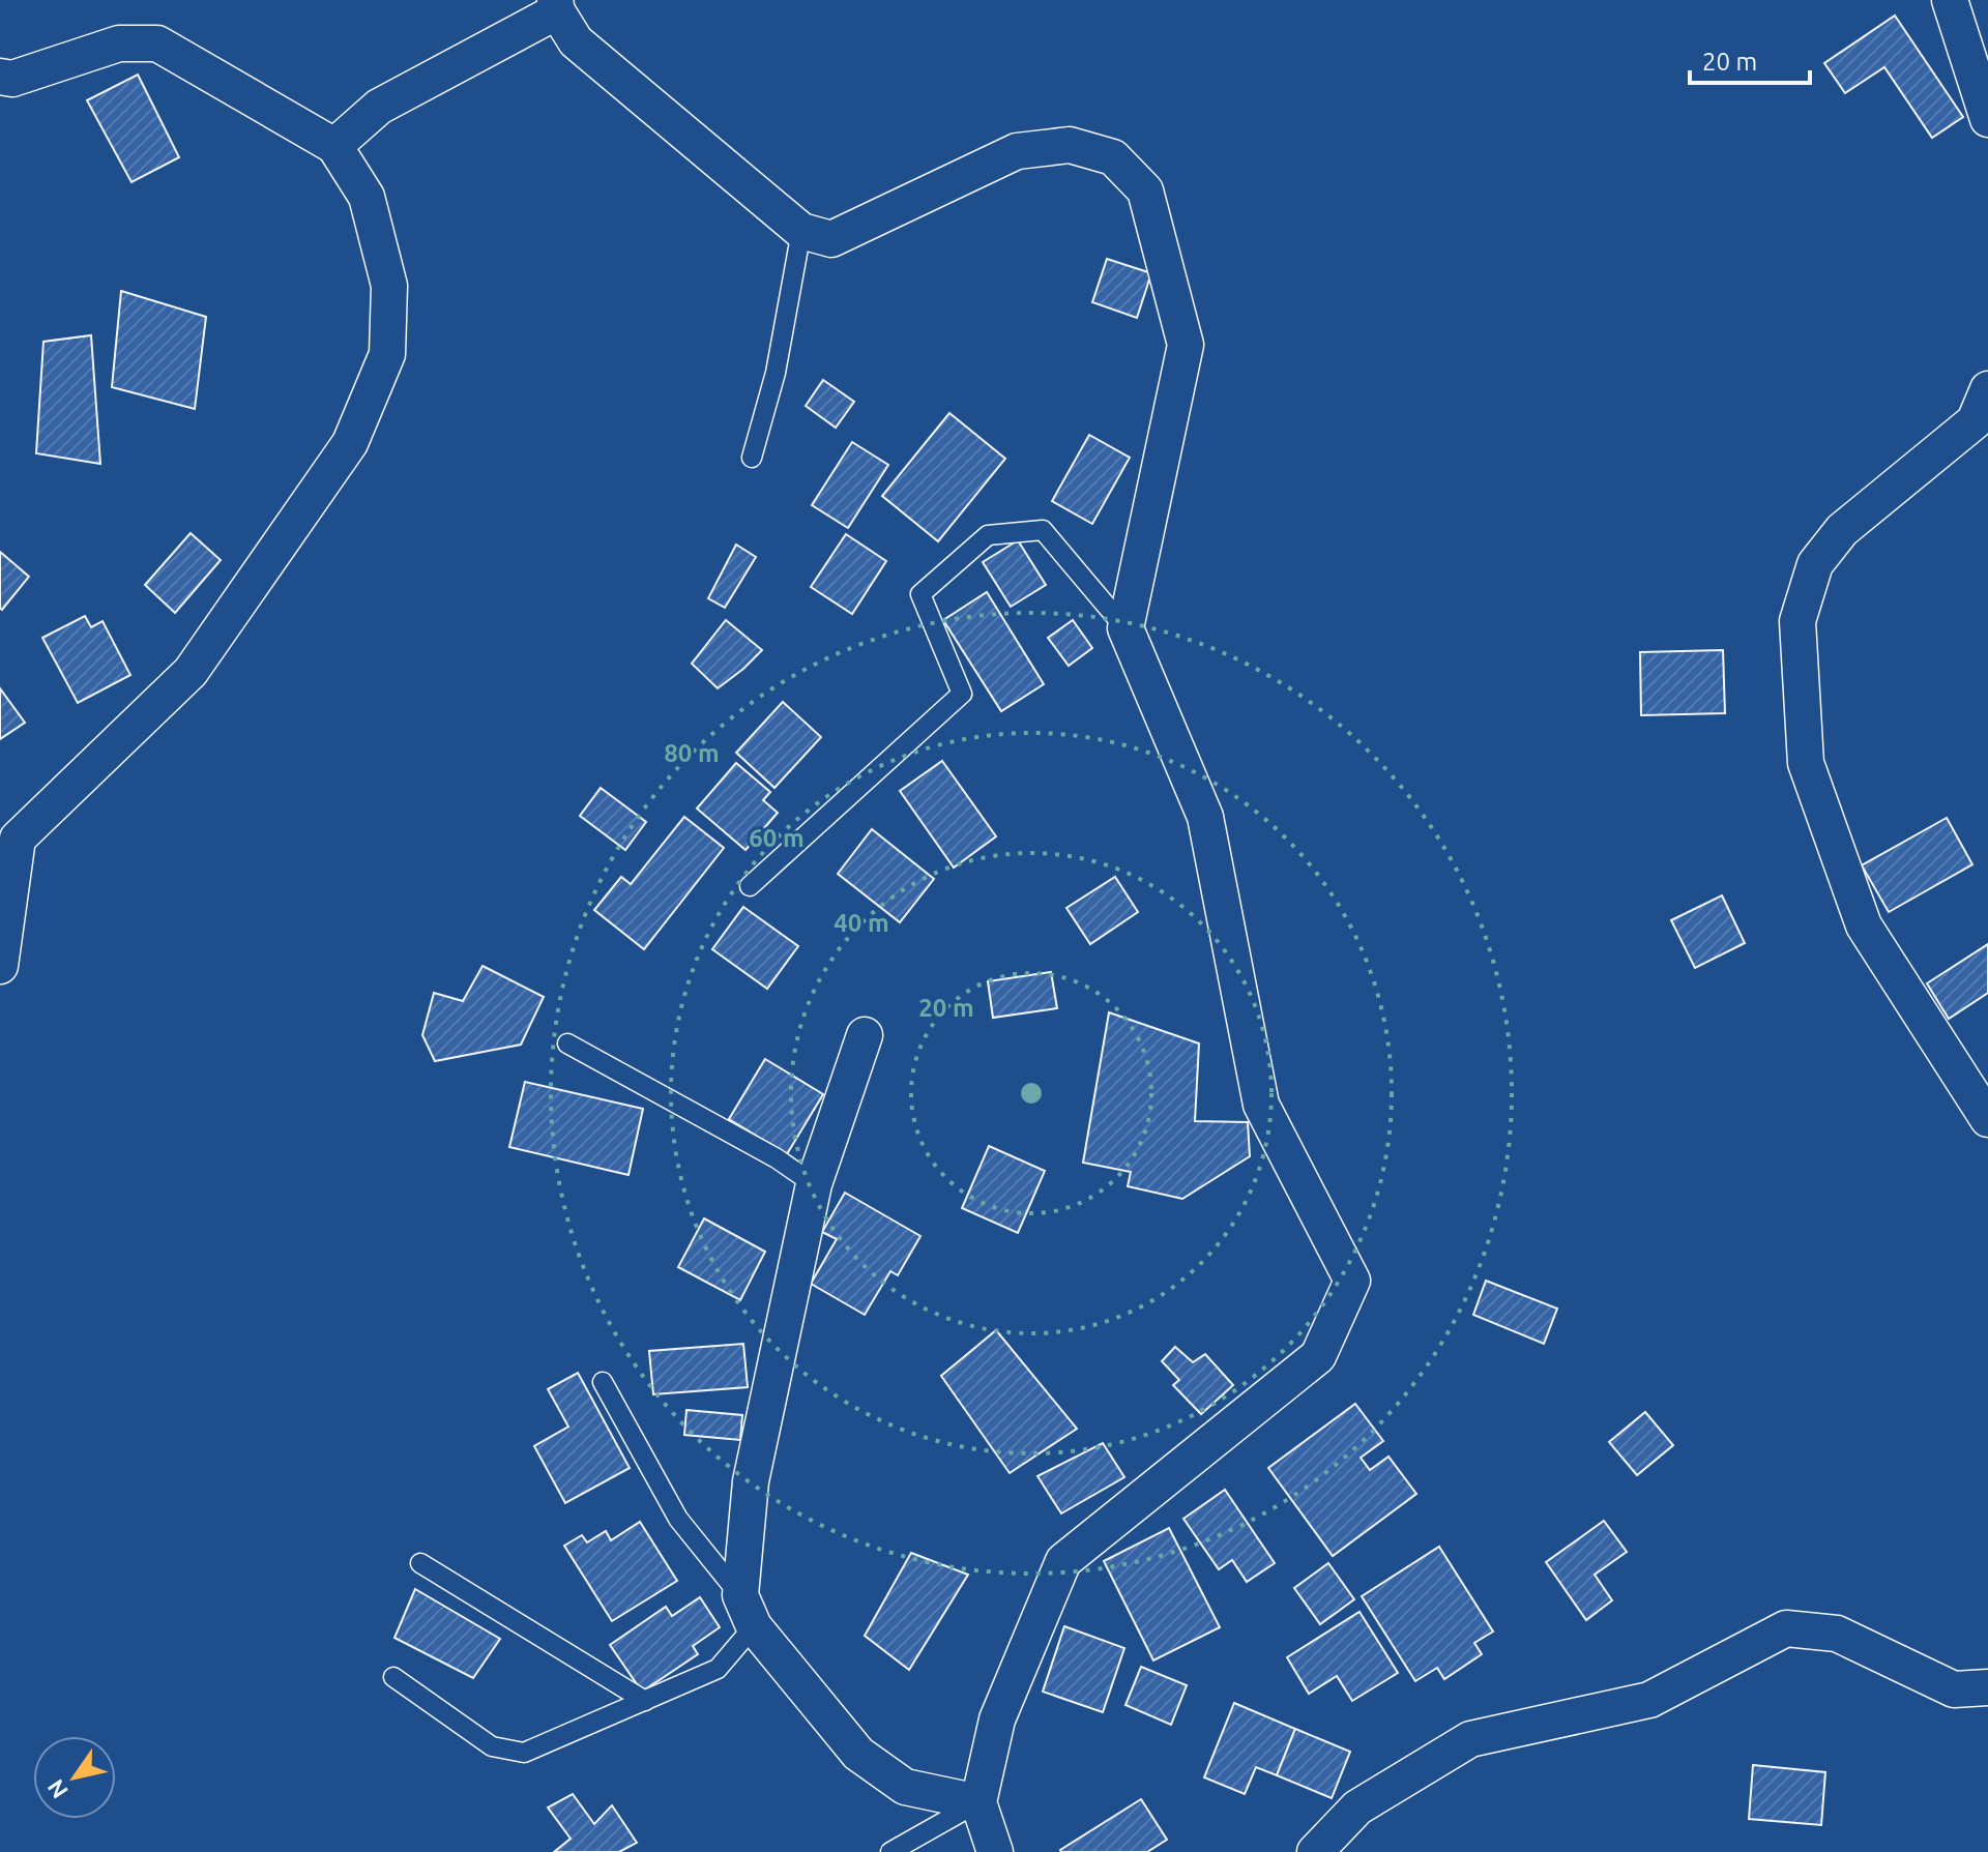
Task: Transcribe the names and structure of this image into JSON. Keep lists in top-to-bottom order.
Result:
{
  "scale_bar": "20 m",
  "north": "bottom left",
  "rings": [
    "80 m",
    "60 m",
    "40 m",
    "20 m"
  ]
}
